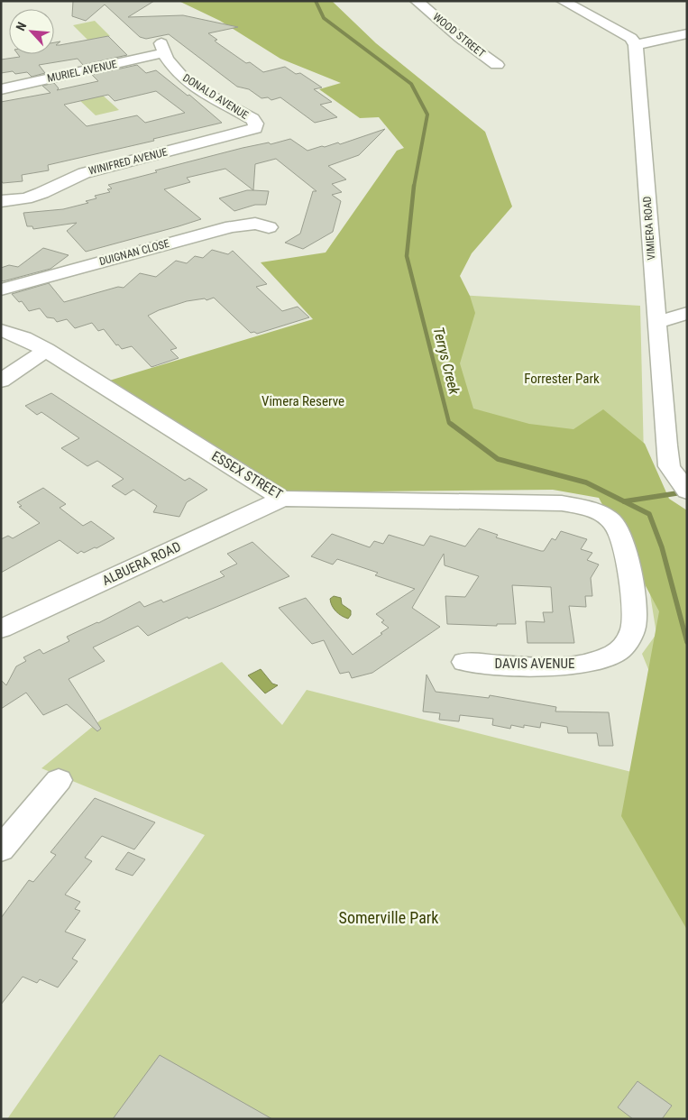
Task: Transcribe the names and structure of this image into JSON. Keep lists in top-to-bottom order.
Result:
{
  "streets": {
    "street": [
      "WOOD STREET",
      "MURIEL AVENUE",
      "DONALD AVENUE",
      "WINIFRED AVENUE",
      "VIMIERA ROAD",
      "DUIGNAN CLOSE",
      "ESSEX STREET",
      "ALBUERA ROAD",
      "DAVIS AVENUE"
    ]
  },
  "crossings": [
    ["MURIEL AVENUE", "DONALD AVENUE"],
    ["DONALD AVENUE", "WINIFRED AVENUE"],
    ["ESSEX STREET", "ALBUERA ROAD"],
    ["ESSEX STREET", "DAVIS AVENUE"]
  ],
  "water": ["Terrys Creek"],
  "parks": ["Forrester Park", "Vimera Reserve", "Somerville Park"],
  "north": "top left"
}
